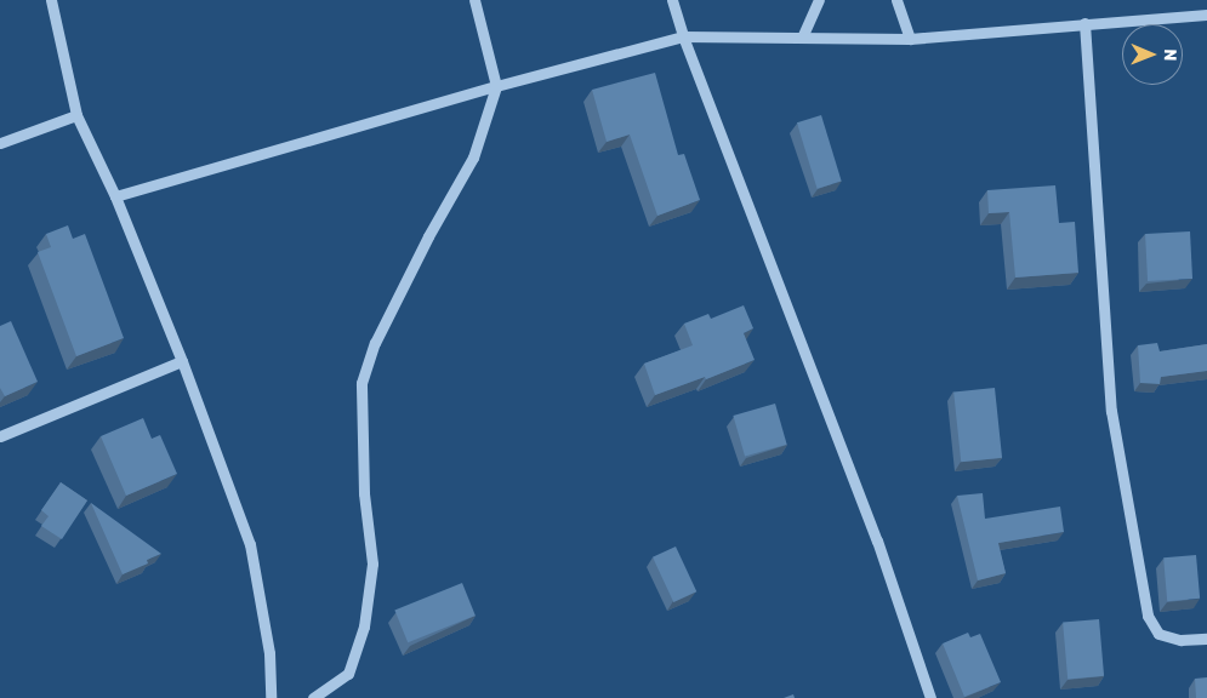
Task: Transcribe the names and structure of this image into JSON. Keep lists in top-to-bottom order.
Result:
{
  "north": "right"
}
